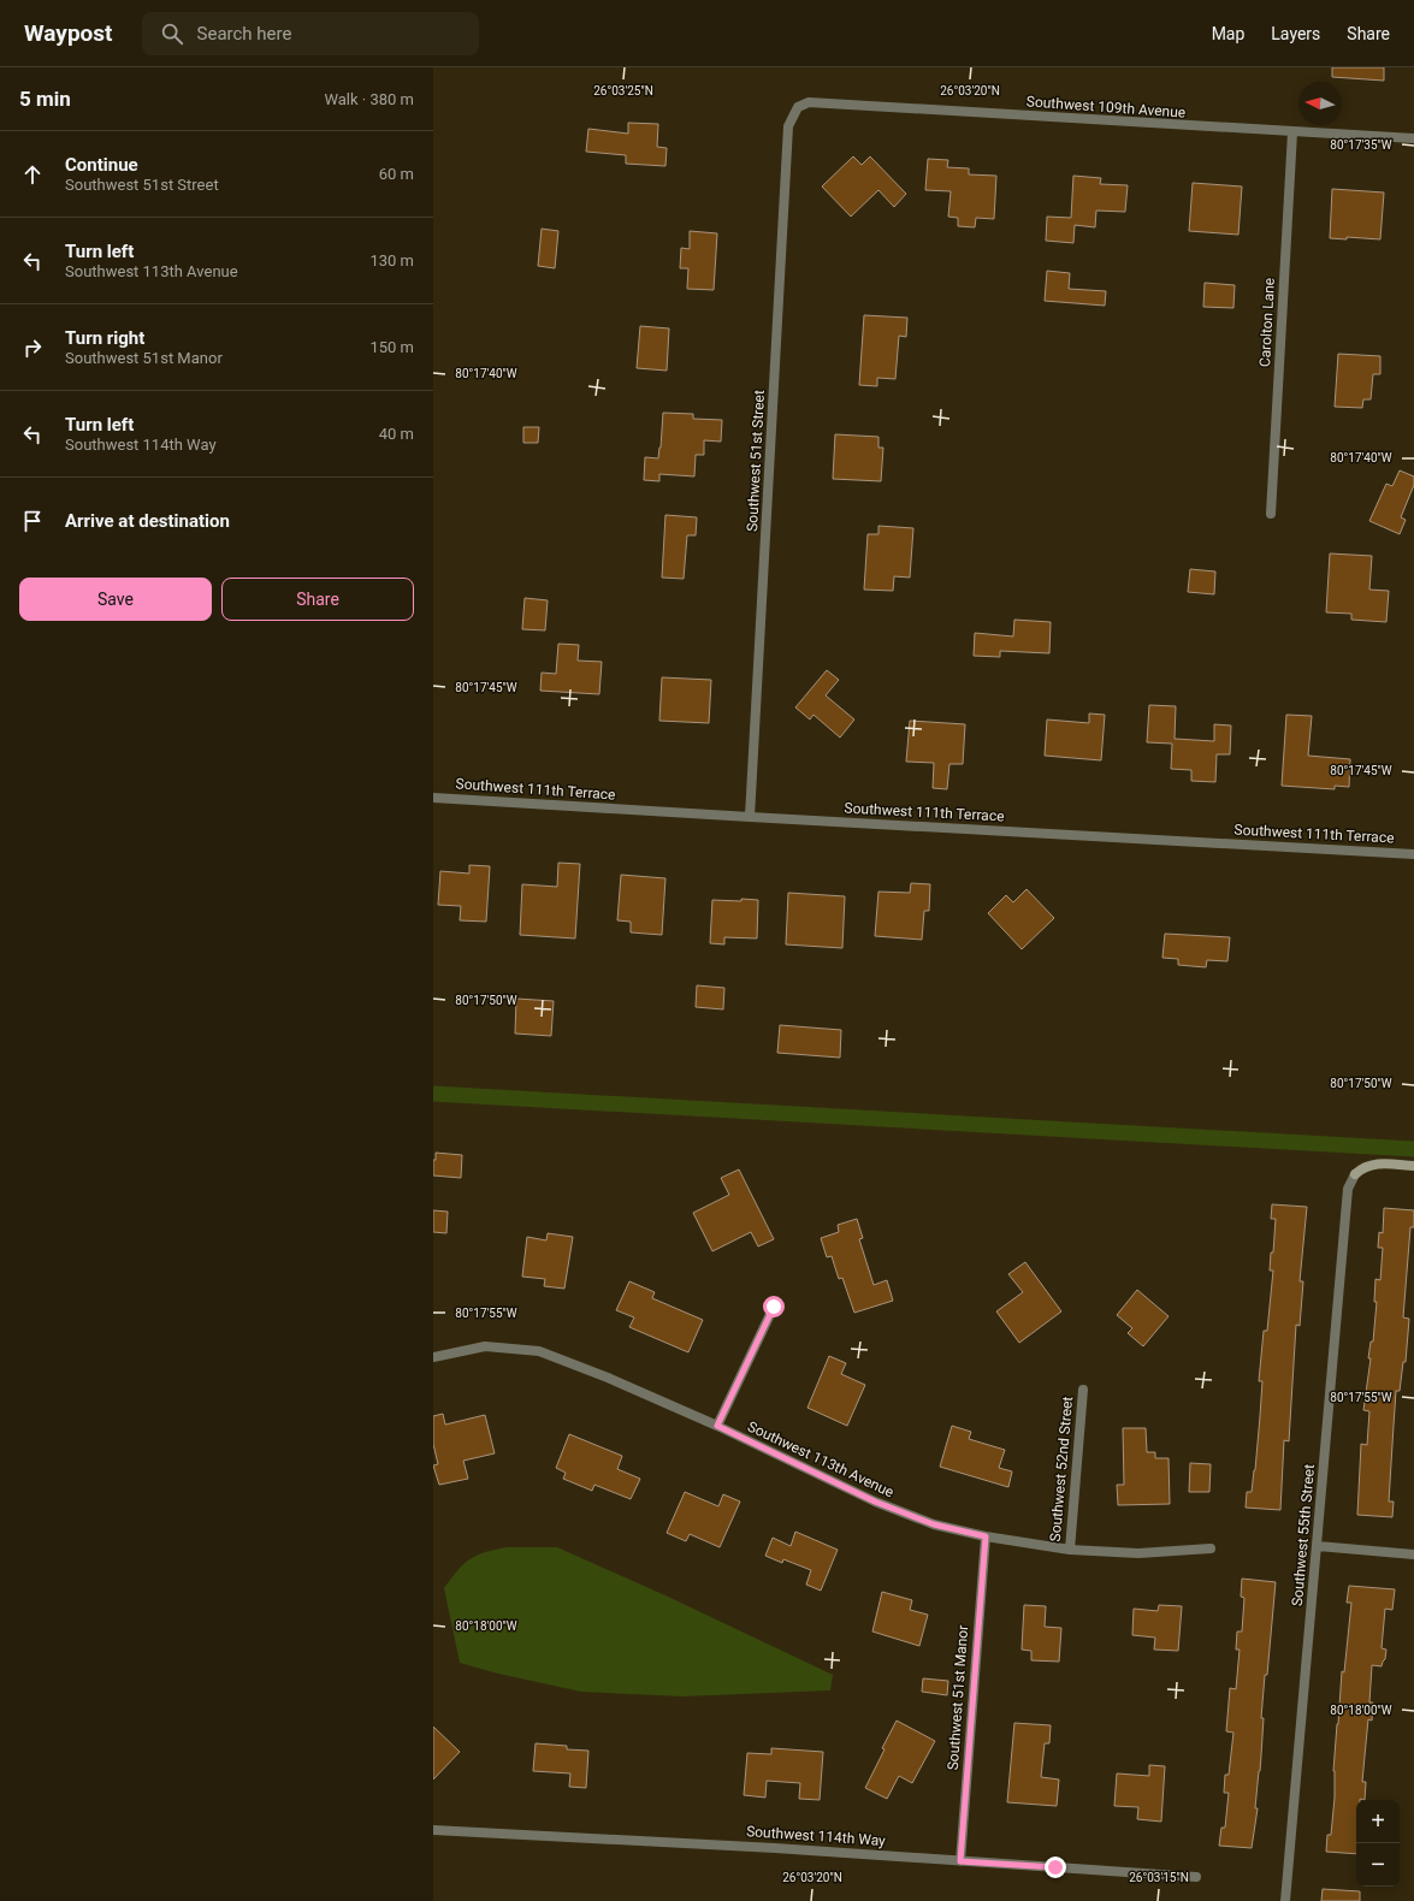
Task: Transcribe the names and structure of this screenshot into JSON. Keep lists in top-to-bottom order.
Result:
{
  "streets": {
    "street": [
      "Southwest 109th Avenue",
      "Carolton Lane",
      "Southwest 51st Street",
      "Southwest 111th Terrace",
      "Southwest 113th Avenue",
      "Southwest 52nd Street",
      "Southwest 55th Street",
      "Southwest 51st Manor",
      "Southwest 114th Way"
    ]
  },
  "crossings": [
    ["Southwest 109th Avenue", "Carolton Lane"],
    ["Southwest 109th Avenue", "Southwest 51st Street"],
    ["Southwest 51st Street", "Southwest 111th Terrace"],
    ["Southwest 113th Avenue", "Southwest 52nd Street"],
    ["Southwest 113th Avenue", "Southwest 51st Manor"],
    ["Southwest 51st Manor", "Southwest 114th Way"]
  ],
  "north": "left",
  "page": {
    "header": "Waypost",
    "search": "Search here",
    "nav": ["Map", "Layers", "Share"],
    "heading": ["5 min", "Walk · 380 m"],
    "list": [
      ["Continue", "Southwest 51st Street", "60 m"],
      ["Turn left", "Southwest 113th Avenue", "130 m"],
      ["Turn right", "Southwest 51st Manor", "150 m"],
      ["Turn left", "Southwest 114th Way", "40 m"],
      "Arrive at destination"
    ],
    "buttons": ["Save", "Share"],
    "map_buttons": ["+", "−"]
  },
  "coordinates": [
    "26°03'25\"N",
    "26°03'20\"N",
    "80°17'35\"W",
    "80°17'40\"W",
    "80°17'45\"W",
    "80°17'50\"W",
    "80°17'55\"W",
    "80°18'00\"W",
    "26°03'15\"N"
  ]
}
